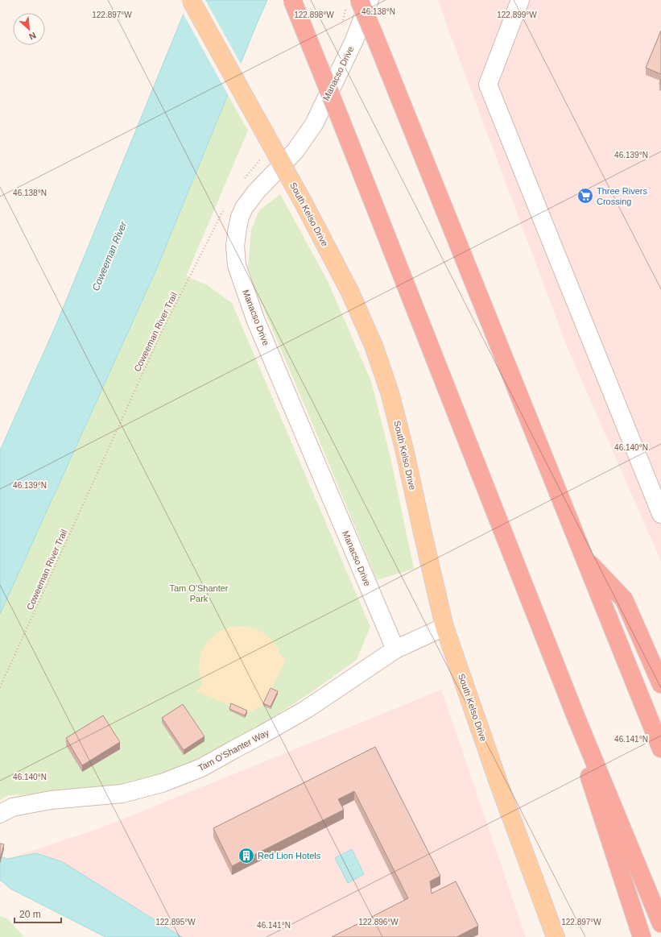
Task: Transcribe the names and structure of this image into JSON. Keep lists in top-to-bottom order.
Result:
{
  "streets": {
    "main road": ["South Kelso Drive"],
    "street": ["Manacso Drive", "Tam O'Shanter Way"],
    "path": ["Coweeman River Trail"]
  },
  "crossings": [
    ["Manacso Drive", "Tam O'Shanter Way"],
    ["South Kelso Drive", "Tam O'Shanter Way"]
  ],
  "water": ["Coweeman River"],
  "parks": ["Tam O'Shanter Park"],
  "places": {
    "supermarket": ["Three Rivers Crossing"],
    "building": ["Red Lion Hotels"]
  },
  "scale_bar": "20 m",
  "north": "bottom right",
  "coordinates": [
    "46.138°N",
    "122.897°W",
    "122.898°W",
    "122.899°W",
    "46.139°N",
    "46.140°N",
    "46.141°N",
    "122.895°W",
    "122.896°W"
  ]
}
